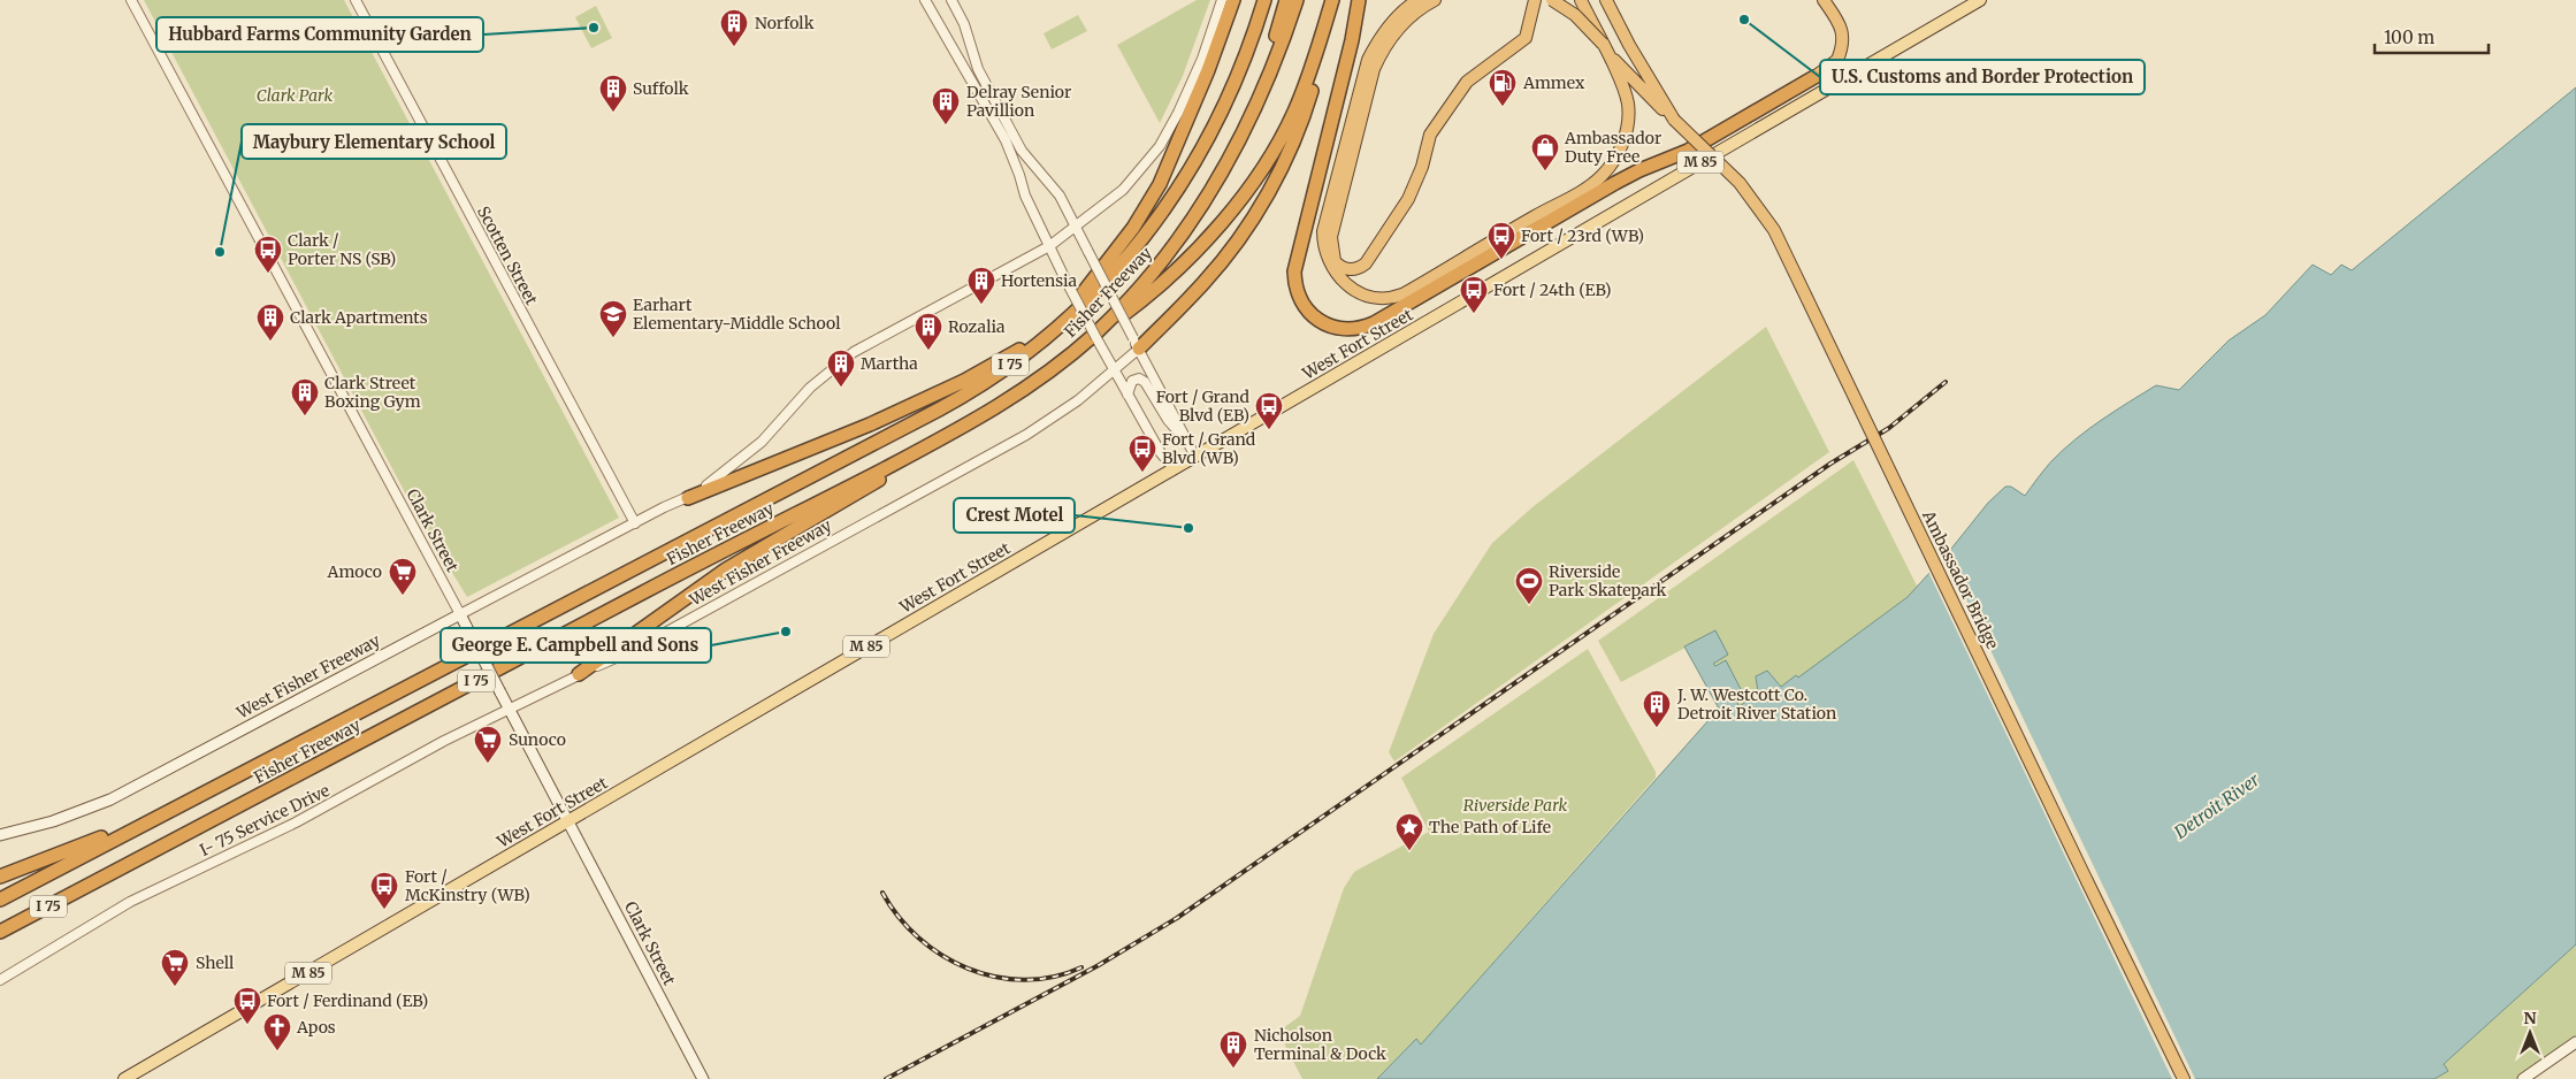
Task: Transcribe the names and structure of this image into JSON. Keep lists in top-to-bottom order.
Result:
{
  "streets": {
    "highway": ["Fisher Freeway", "I 75", "Ambassador Bridge"],
    "main road": [
      "M 85",
      "West Fort Street",
      "Clark Street",
      "West Fisher Freeway"
    ],
    "street": ["Scotten Street", "I- 75 Service Drive"]
  },
  "crossings": [
    ["Scotten Street", "West Fisher Freeway"],
    ["West Fort Street", "Clark Street"],
    ["Clark Street", "West Fisher Freeway"],
    ["West Fisher Freeway", "I- 75 Service Drive"]
  ],
  "water": ["Detroit River"],
  "parks": ["Clark Park", "Riverside Park"],
  "places": {
    "other": [
      "U.S. Customs and Border Protection",
      "Hubbard Farms Community Garden",
      "Maybury Elementary School",
      "Crest Motel",
      "George E. Campbell and Sons"
    ],
    "building": [
      "Norfolk",
      "Suffolk",
      "Delray Senior Pavillion",
      "Hortensia",
      "Clark Apartments",
      "Rozalia",
      "Martha",
      "Clark Street Boxing Gym",
      "J. W. Westcott Co. Detroit River Station",
      "Nicholson Terminal & Dock"
    ],
    "fuel station": ["Ammex"],
    "shop": ["Ambassador Duty Free"],
    "bus stop": [
      "Fort / 23rd (WB)",
      "Clark / Porter NS (SB)",
      "Fort / 24th (EB)",
      "Fort / Grand Blvd (EB)",
      "Fort / Grand Blvd (WB)",
      "Fort / McKinstry (WB)",
      "Fort / Ferdinand (EB)"
    ],
    "school or university": ["Earhart Elementary-Middle School"],
    "supermarket": ["Amoco", "Sunoco", "Shell"],
    "sports": ["Riverside Park Skatepark"],
    "place": ["The Path of Life"],
    "church": ["Apos"]
  },
  "scale_bar": "100 m",
  "north": "top"
}
